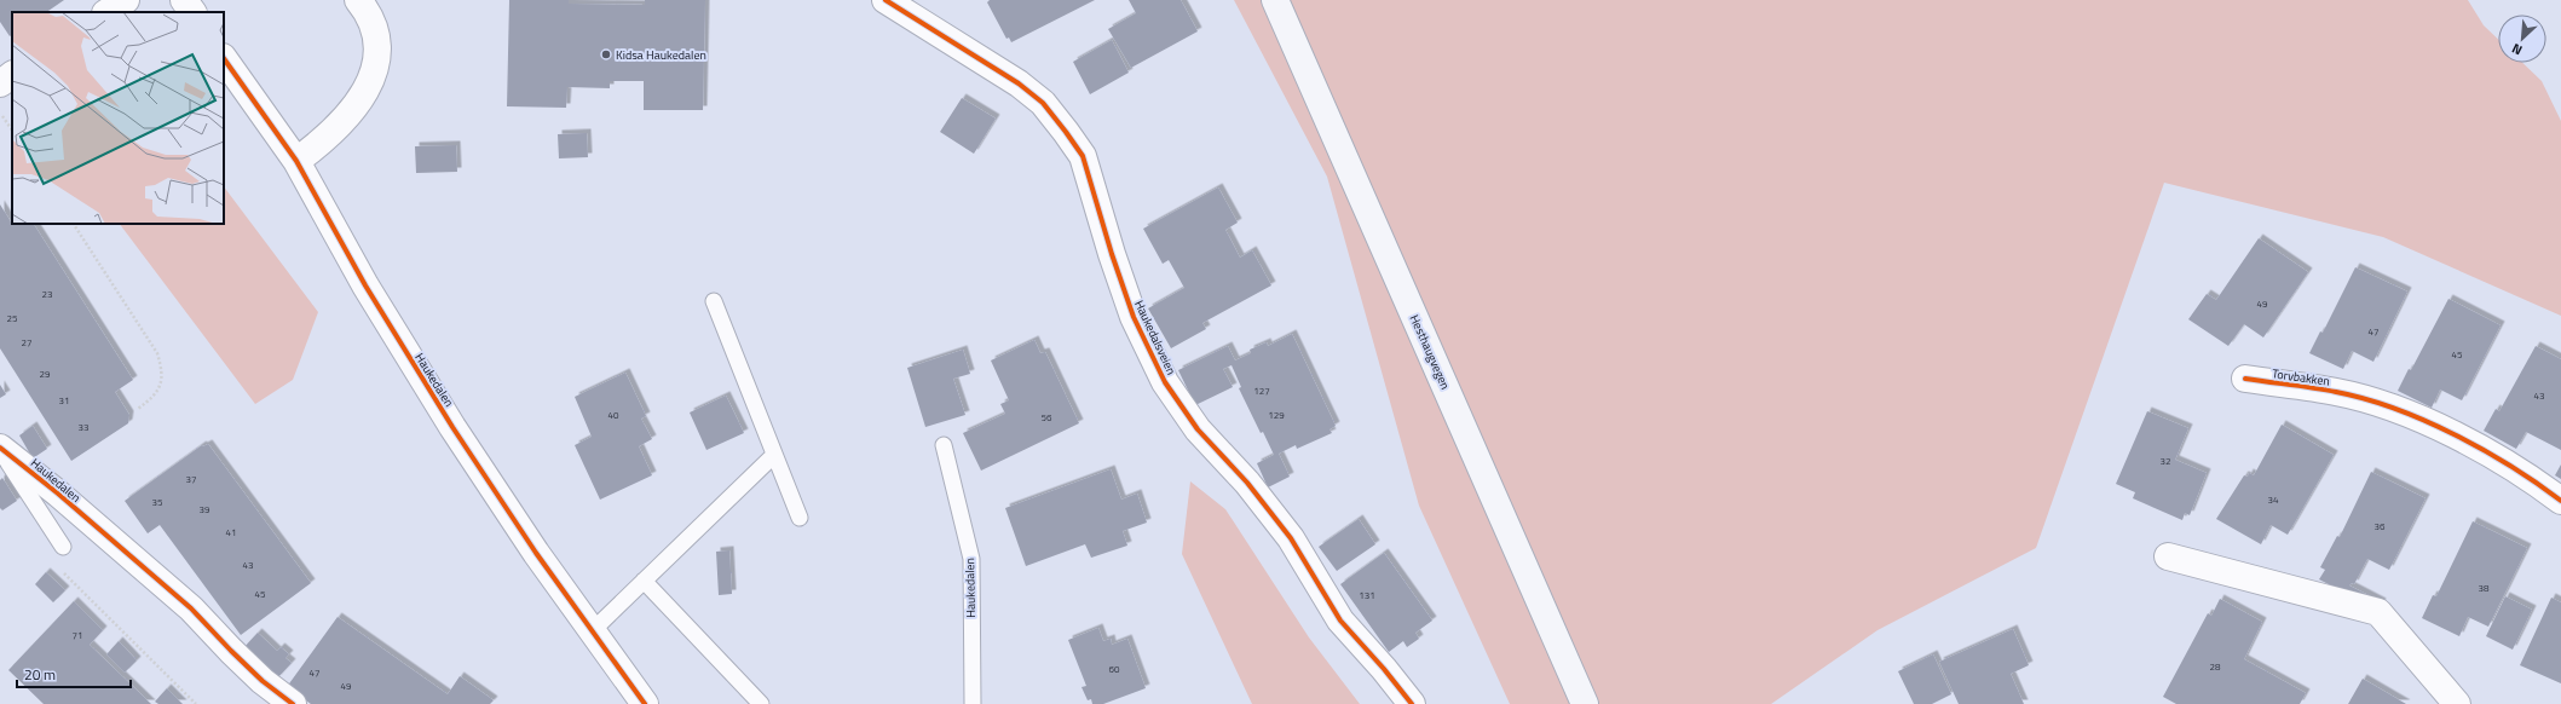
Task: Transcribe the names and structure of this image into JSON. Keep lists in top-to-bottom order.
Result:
{
  "streets": {
    "main road": ["Hesthaugvegen"],
    "street": ["Haukedalsveien", "Torvbakken", "Haukedalen"]
  },
  "places": ["Kidsa Haukedalen"],
  "house_numbers": [
    "23",
    "49",
    "25",
    "47",
    "27",
    "45",
    "29",
    "127",
    "43",
    "31",
    "40",
    "129",
    "56",
    "33",
    "32",
    "37",
    "34",
    "35",
    "39",
    "36",
    "41",
    "43",
    "38",
    "45",
    "131",
    "71",
    "28",
    "60",
    "47",
    "49"
  ],
  "scale_bar": "20 m",
  "north": "bottom left"
}
